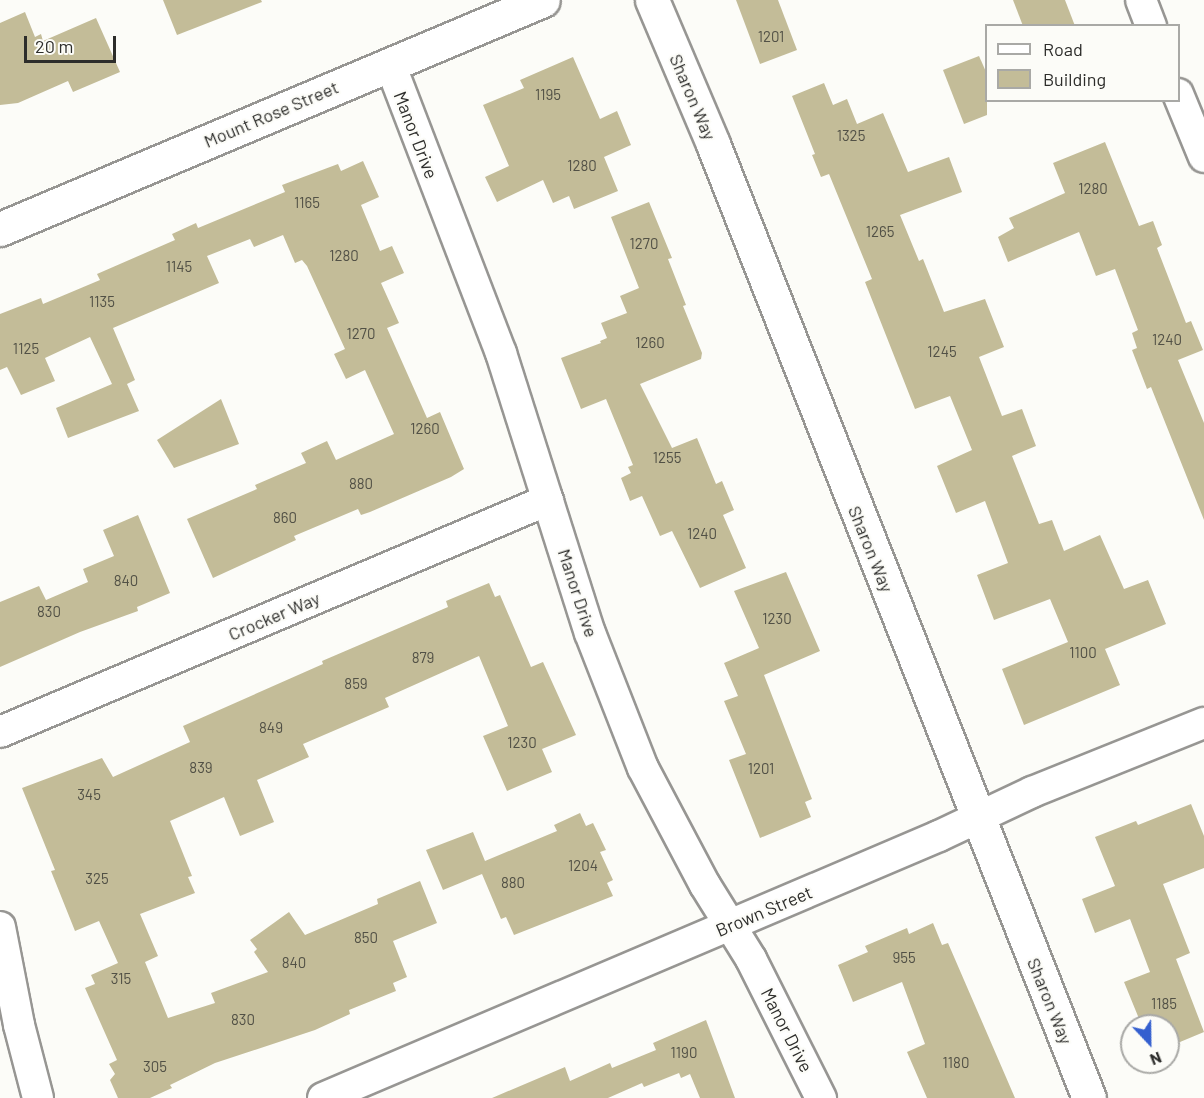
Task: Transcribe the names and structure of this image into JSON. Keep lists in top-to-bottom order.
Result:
{
  "streets": {
    "street": [
      "Sharon Way",
      "Mount Rose Street",
      "Manor Drive",
      "Crocker Way",
      "Brown Street"
    ]
  },
  "crossings": [
    ["Sharon Way", "Brown Street"],
    ["Mount Rose Street", "Manor Drive"],
    ["Manor Drive", "Crocker Way"],
    ["Manor Drive", "Brown Street"]
  ],
  "house_numbers": [
    "1201",
    "1195",
    "1325",
    "1280",
    "1280",
    "1165",
    "1265",
    "1270",
    "1280",
    "1145",
    "1135",
    "1270",
    "1240",
    "1260",
    "1125",
    "1245",
    "1260",
    "1255",
    "880",
    "860",
    "1240",
    "840",
    "830",
    "1230",
    "1100",
    "879",
    "859",
    "849",
    "1230",
    "839",
    "1201",
    "345",
    "1204",
    "325",
    "880",
    "850",
    "955",
    "840",
    "315",
    "1185",
    "830",
    "1190",
    "1180",
    "305"
  ],
  "legend": ["Road", "Building"],
  "scale_bar": "20 m",
  "north": "bottom"
}
